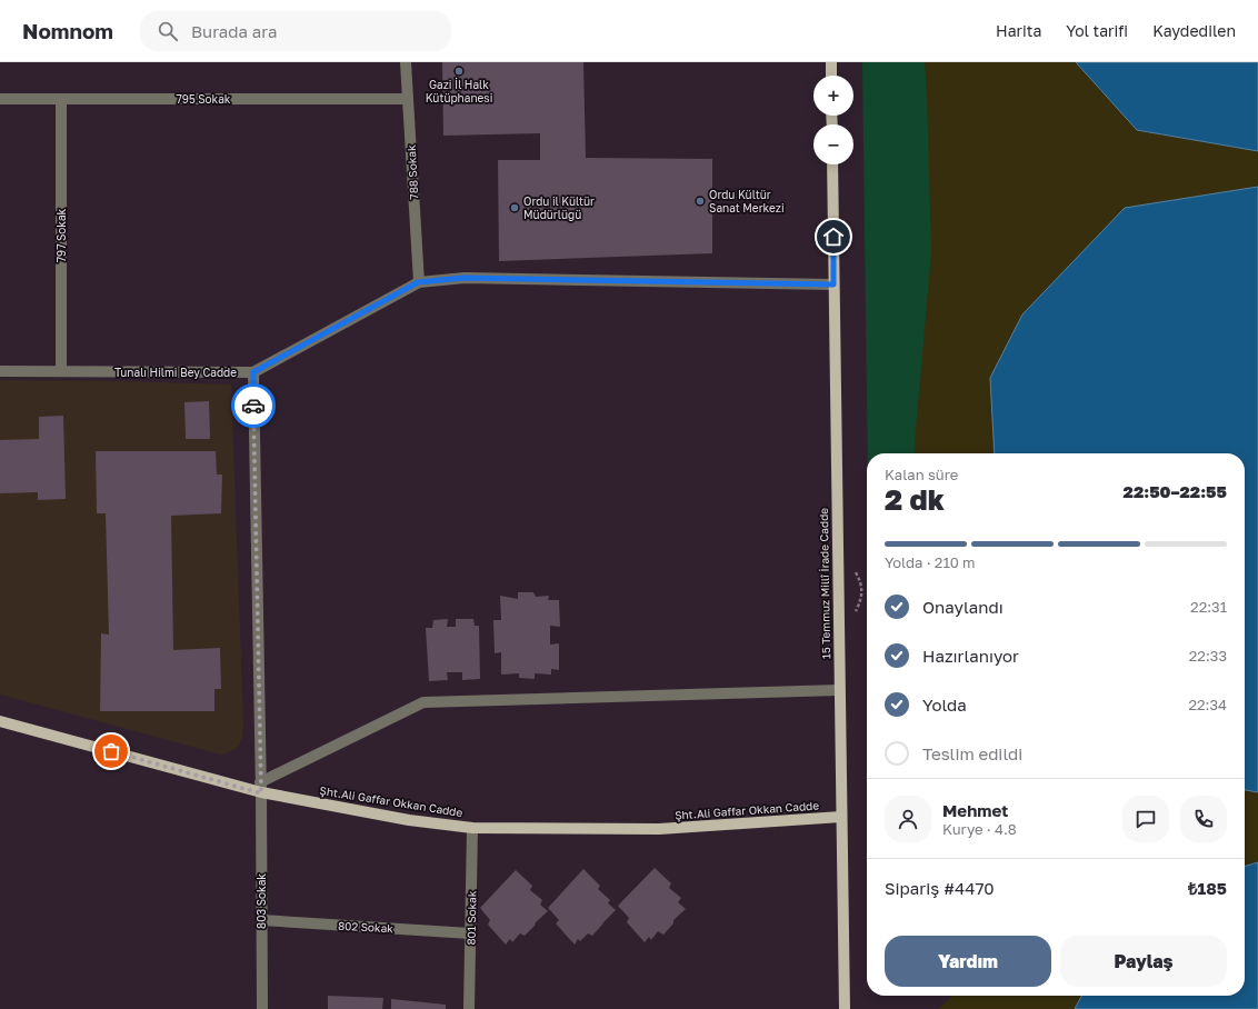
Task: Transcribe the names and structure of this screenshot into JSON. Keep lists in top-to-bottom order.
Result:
{
  "streets": {
    "main road": ["15 Temmuz Millî İrade Cadde", "Şht.Ali Gaffar Okkan Cadde"],
    "street": [
      "795 Sokak",
      "788 Sokak",
      "797 Sokak",
      "Tunalı Hilmi Bey Cadde",
      "803 Sokak",
      "801 Sokak",
      "802 Sokak"
    ]
  },
  "crossings": [
    ["795 Sokak", "788 Sokak"],
    ["795 Sokak", "797 Sokak"],
    ["788 Sokak", "Tunalı Hilmi Bey Cadde"],
    ["797 Sokak", "Tunalı Hilmi Bey Cadde"],
    ["Tunalı Hilmi Bey Cadde", "15 Temmuz Millî İrade Cadde"],
    ["Tunalı Hilmi Bey Cadde", "803 Sokak"],
    ["15 Temmuz Millî İrade Cadde", "Şht.Ali Gaffar Okkan Cadde"],
    ["Şht.Ali Gaffar Okkan Cadde", "803 Sokak"],
    ["Şht.Ali Gaffar Okkan Cadde", "801 Sokak"],
    ["803 Sokak", "802 Sokak"],
    ["801 Sokak", "802 Sokak"]
  ],
  "places": ["Gazi İl Halk Kütüphanesi", "Ordu Kültür Sanat Merkezi", "Ordu il Kültür Müdürlüğü"],
  "page": {
    "header": "Nomnom",
    "search": "Burada ara",
    "nav": ["Harita", "Yol tarifi", "Kaydedilen"],
    "map_buttons": ["+", "−"],
    "heading": ["2 dk", "Kalan süre", "22:50–22:55"],
    "panel": [
      "Mehmet",
      "Kurye · 4.8",
      "Sipariş #4470",
      "₺185"
    ],
    "bar": "Yolda · 210 m",
    "list": [
      ["Onaylandı", "22:31"],
      ["Hazırlanıyor", "22:33"],
      ["Yolda", "22:34"],
      "Teslim edildi"
    ],
    "buttons": ["Yardım", "Paylaş"]
  }
}
